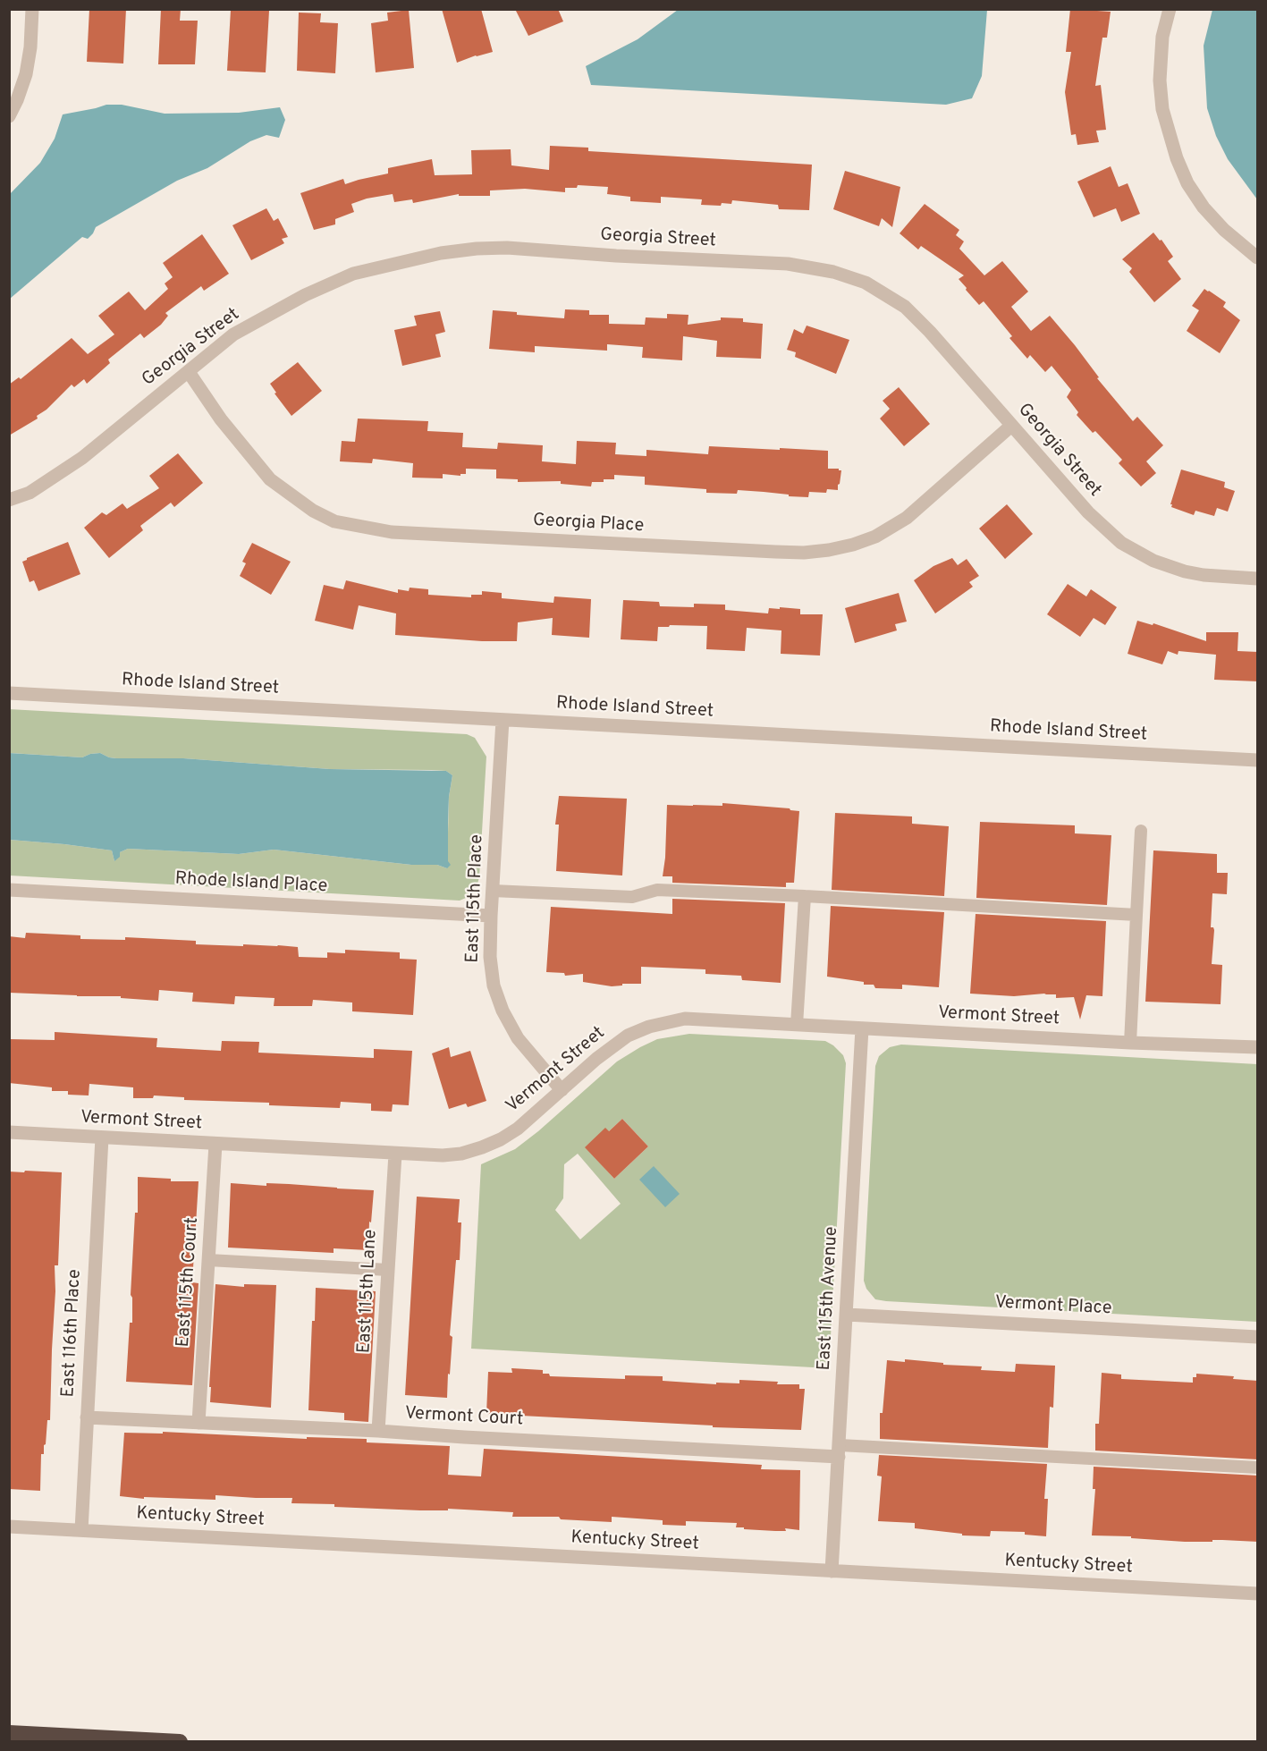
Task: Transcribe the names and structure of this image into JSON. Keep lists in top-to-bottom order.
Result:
{
  "streets": {
    "street": [
      "Georgia Street",
      "Georgia Place",
      "Rhode Island Street",
      "Rhode Island Place",
      "East 115th Place",
      "Vermont Street",
      "East 115th Court",
      "East 115th Lane",
      "East 115th Avenue",
      "Vermont Place",
      "East 116th Place",
      "Vermont Court",
      "Kentucky Street"
    ]
  },
  "crossings": [
    ["Georgia Street", "Georgia Place"],
    ["Rhode Island Street", "East 115th Place"],
    ["Rhode Island Place", "East 115th Place"],
    ["East 115th Place", "Vermont Street"],
    ["Vermont Street", "East 115th Court"],
    ["Vermont Street", "East 115th Lane"],
    ["Vermont Street", "East 115th Avenue"],
    ["Vermont Street", "East 116th Place"],
    ["East 115th Court", "Vermont Court"],
    ["East 115th Lane", "Vermont Court"],
    ["East 115th Avenue", "Vermont Place"],
    ["East 115th Avenue", "Vermont Court"],
    ["East 115th Avenue", "Kentucky Street"],
    ["East 116th Place", "Vermont Court"],
    ["East 116th Place", "Kentucky Street"]
  ]
}
